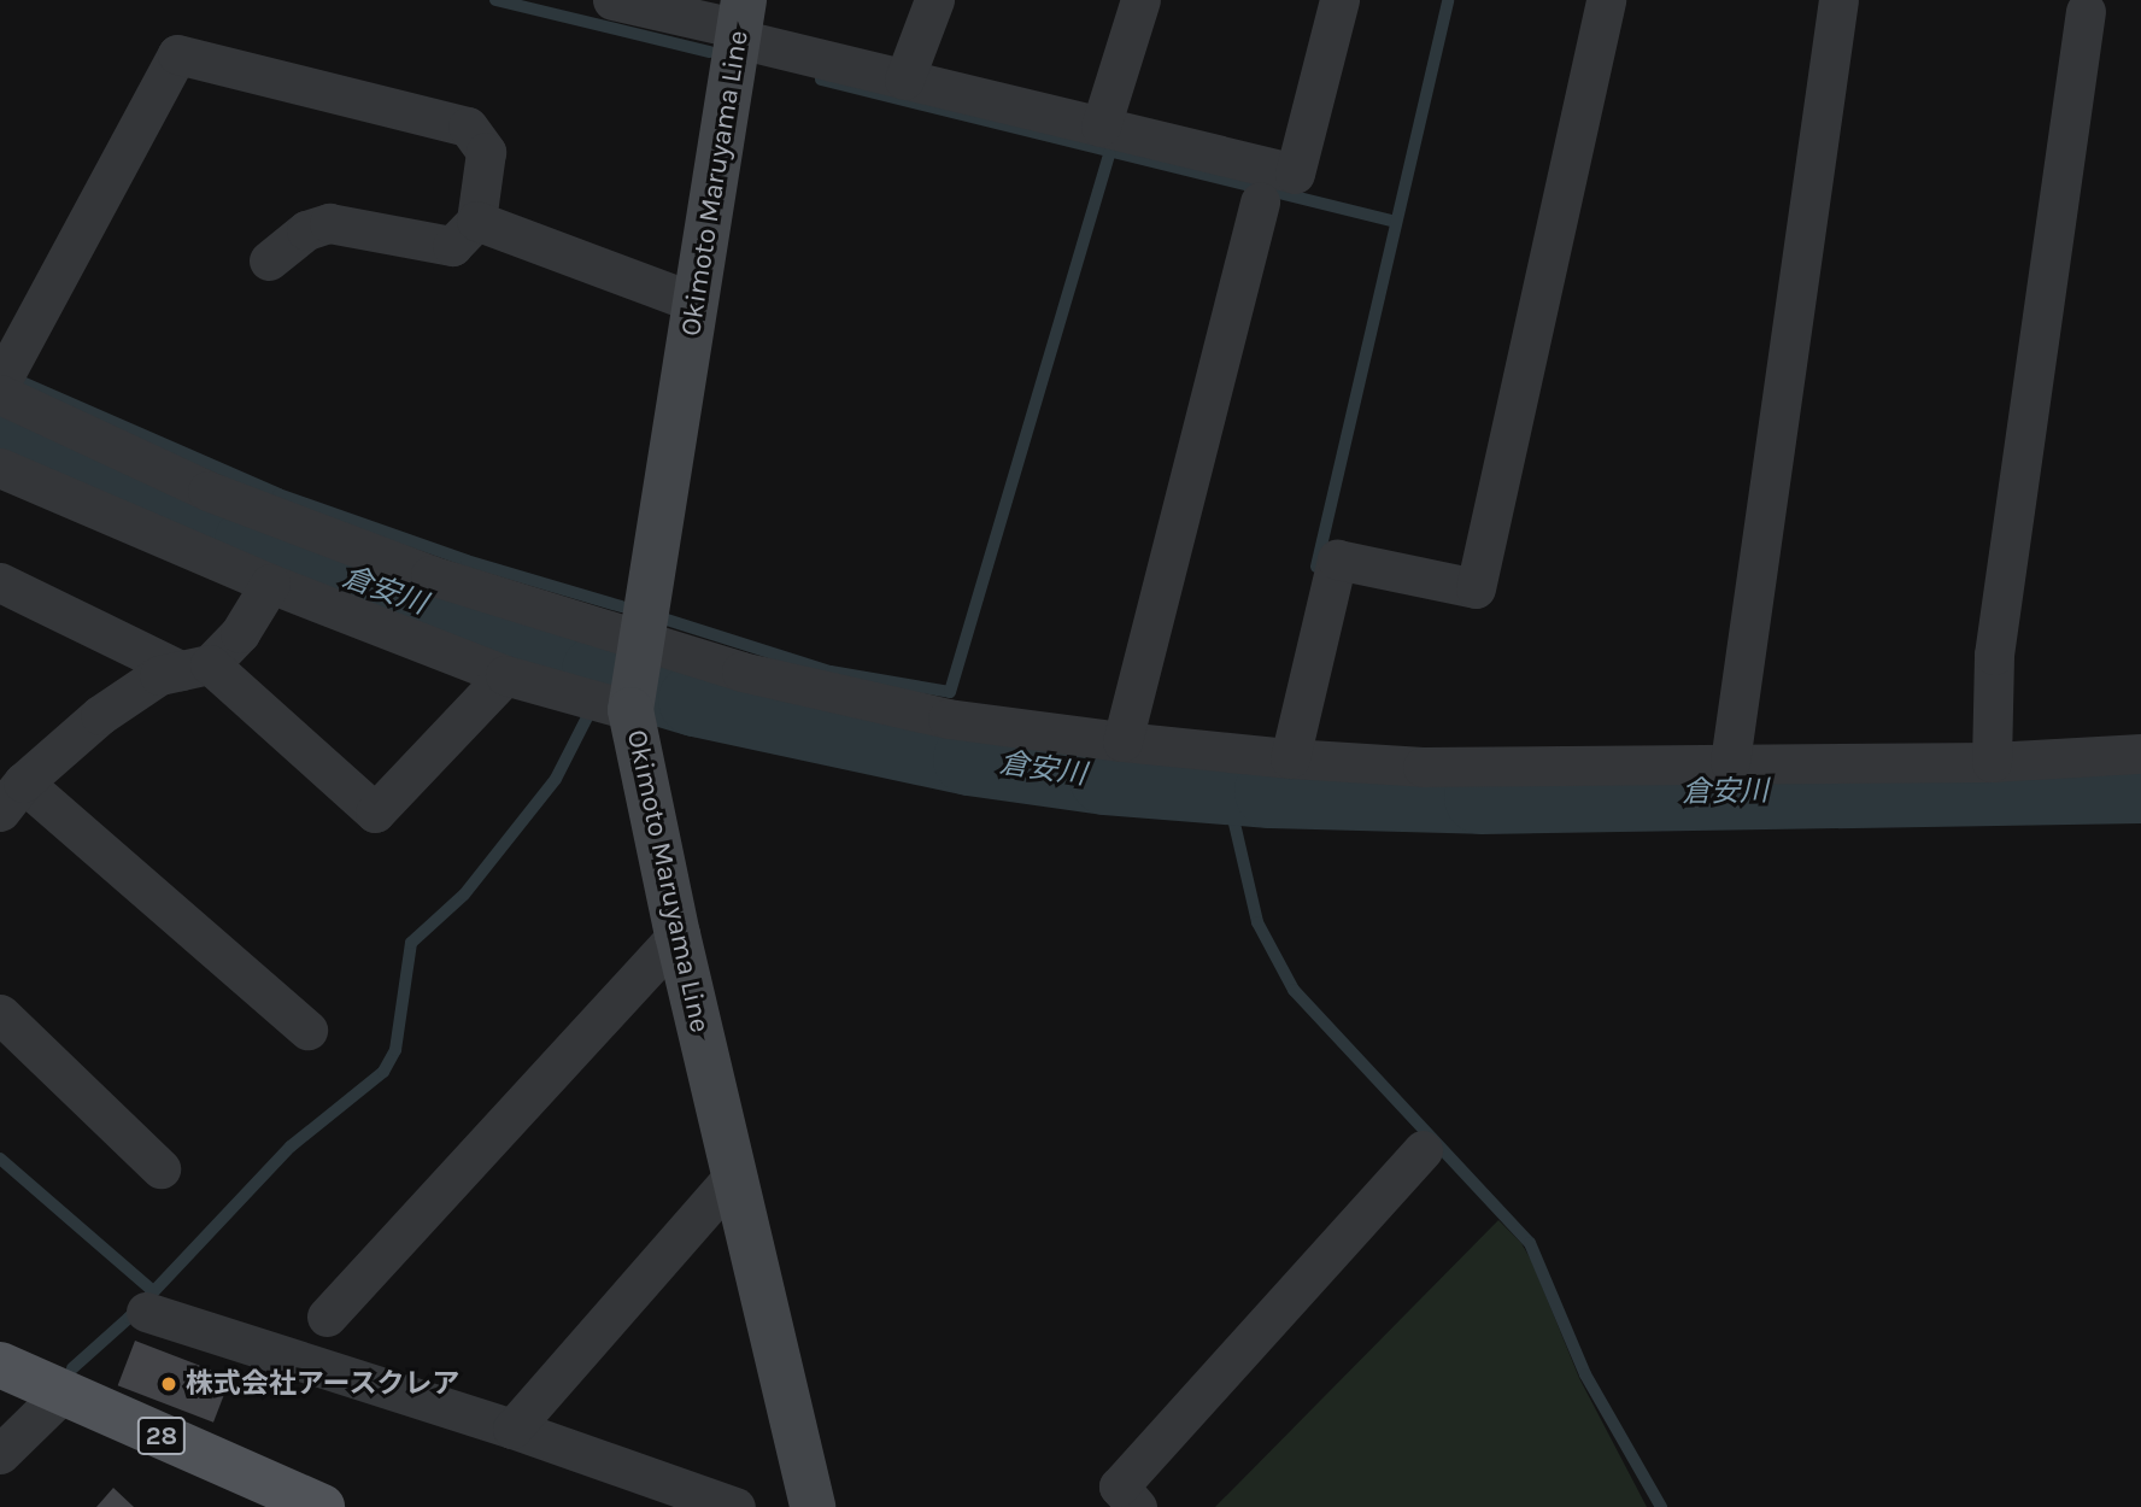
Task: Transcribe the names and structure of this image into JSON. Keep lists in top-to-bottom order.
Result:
{
  "streets": {
    "main road": ["Okimoto Maruyama Line", "28"]
  },
  "water": ["倉安川"],
  "places": ["株式会社アースクレア"]
}
